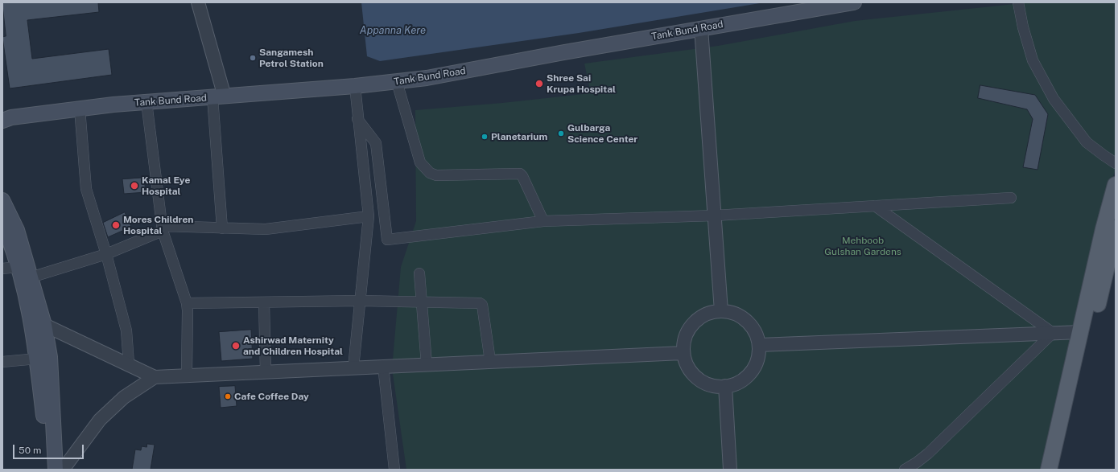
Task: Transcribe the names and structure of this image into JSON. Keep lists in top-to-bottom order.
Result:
{
  "streets": {
    "main road": ["Tank Bund Road"]
  },
  "water": ["Appanna Kere"],
  "parks": ["Mehboob Gulshan Gardens"],
  "places": [
    "Sangamesh Petrol Station",
    "Shree Sai Krupa Hospital",
    "Gulbarga Science Center",
    "Planetarium",
    "Kamal Eye Hospital",
    "Mores Children Hospital",
    "Ashirwad Maternity and Children Hospital",
    "Cafe Coffee Day"
  ],
  "scale_bar": "50 m"
}
